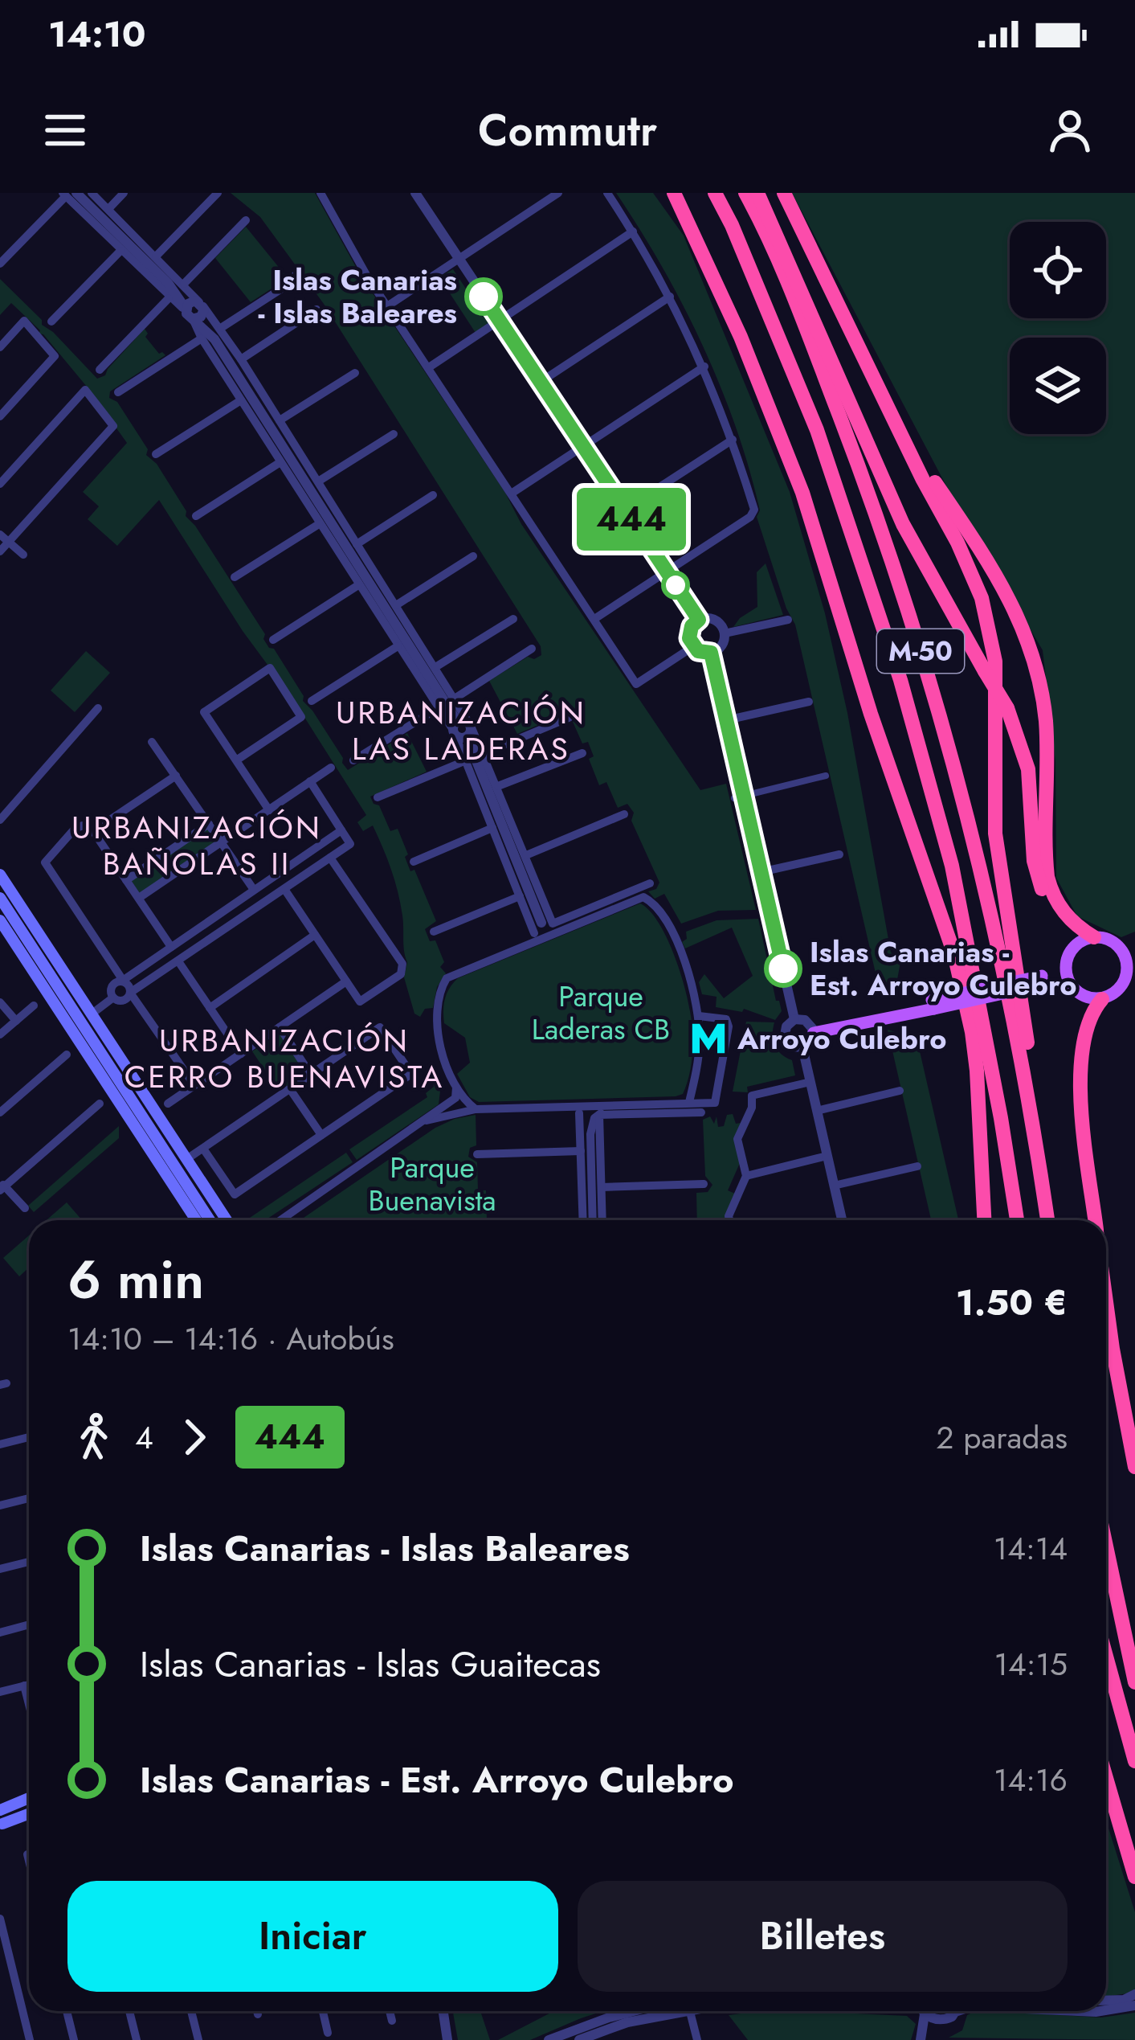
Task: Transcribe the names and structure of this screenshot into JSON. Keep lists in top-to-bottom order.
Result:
{
  "streets": {
    "highway": ["M-50"]
  },
  "districts": ["URBANIZACIÓN LAS LADERAS", "URBANIZACIÓN BAÑOLAS II", "URBANIZACIÓN CERRO BUENAVISTA"],
  "parks": ["Parque Laderas CB", "Parque Buenavista"],
  "places": {
    "other": ["Islas Canarias - Islas Baleares", "Islas Canarias - Est. Arroyo Culebro"],
    "metro station": ["Arroyo Culebro"]
  },
  "lines": ["bus line 444"],
  "page": {
    "status": "14:10",
    "header": "Commutr",
    "on_map": "444",
    "heading": ["6 min", "14:10 – 14:16 · Autobús", "1.50 €"],
    "legs": ["4", "444", "2 paradas"],
    "list": [
      {
        "name": "Islas Canarias - Islas Baleares",
        "value": "14:14"
      },
      {
        "name": "Islas Canarias - Islas Guaitecas",
        "value": "14:15"
      },
      {
        "name": "Islas Canarias - Est. Arroyo Culebro",
        "value": "14:16"
      }
    ],
    "buttons": ["Iniciar", "Billetes"]
  }
}
